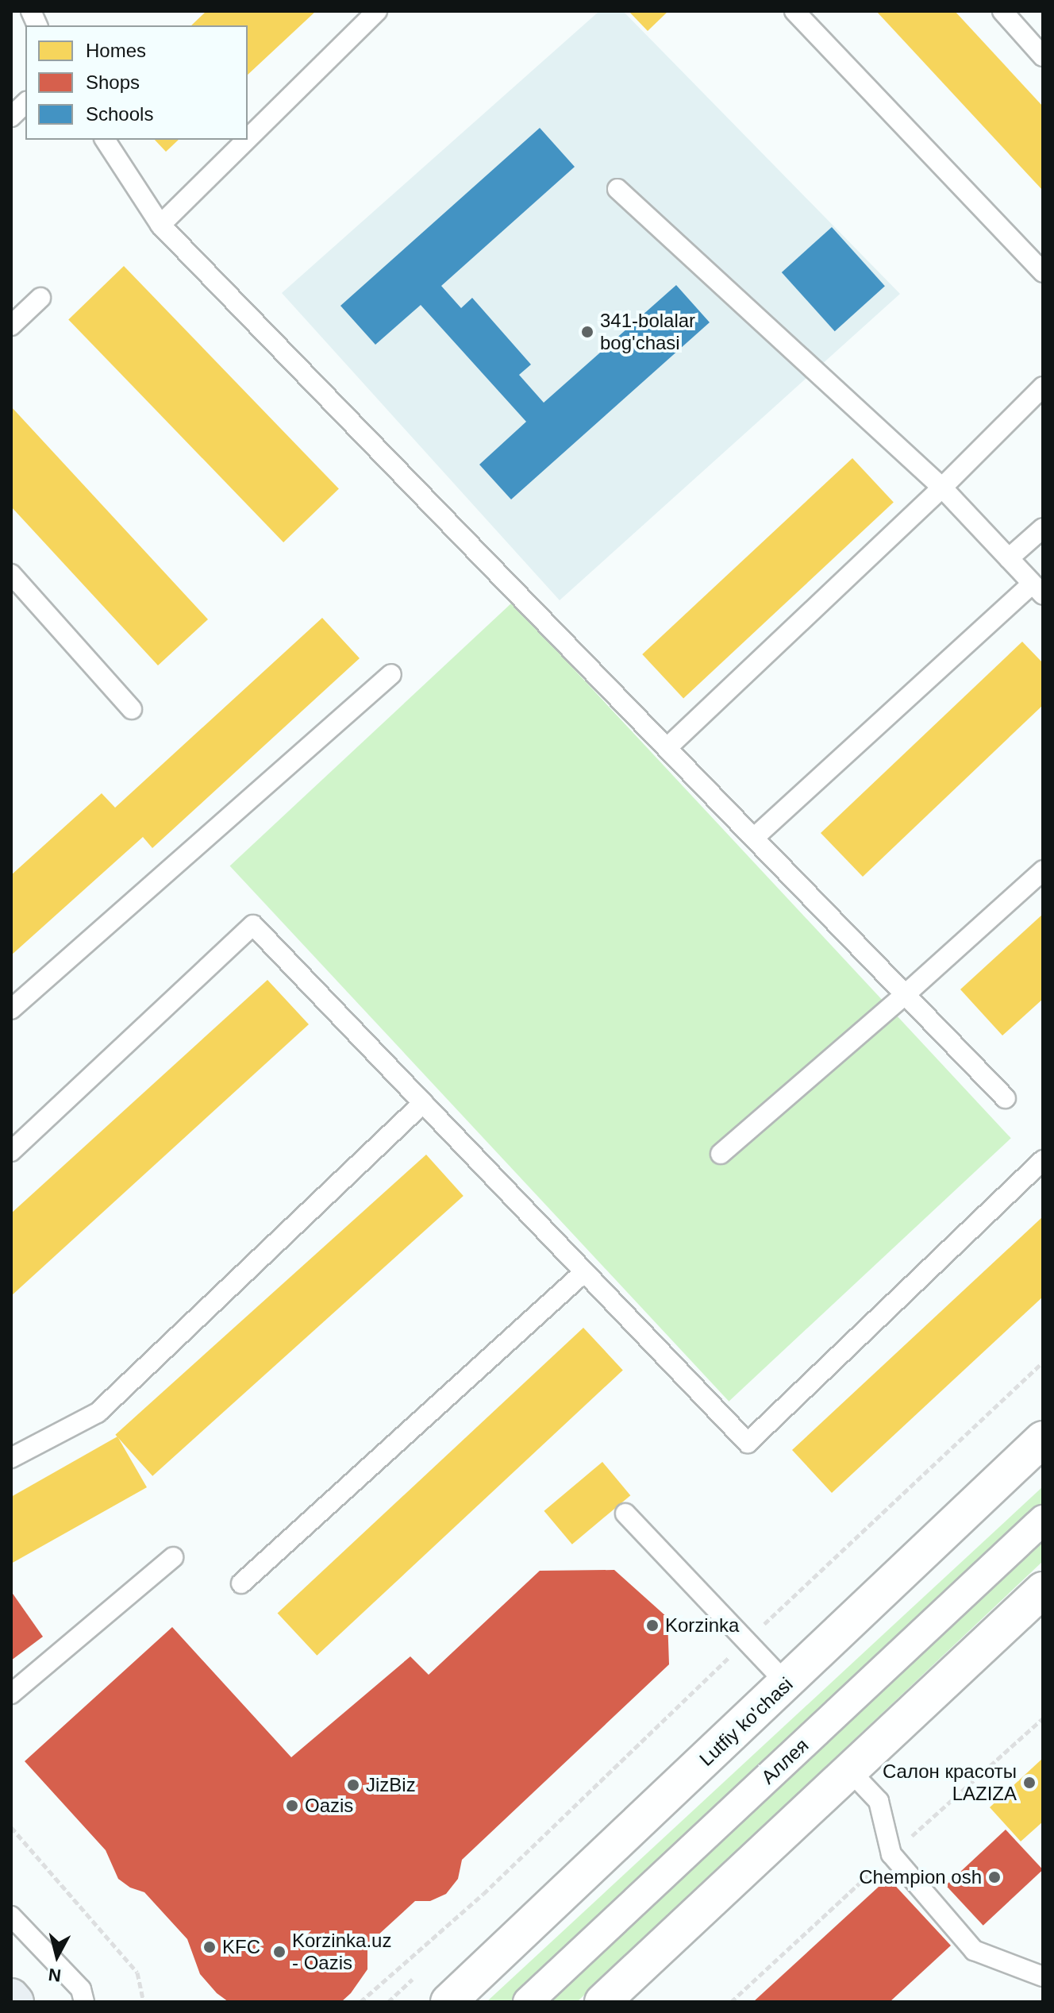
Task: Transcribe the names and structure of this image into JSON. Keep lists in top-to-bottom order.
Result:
{
  "streets": {
    "main road": ["Lutfiy ko'chasi"],
    "street": ["Аллея"]
  },
  "places": [
    "341-bolalar bog'chasi",
    "Korzinka",
    "Салон красоты LAZIZA",
    "JizBiz",
    "Oazis",
    "Chempion osh",
    "KFC",
    "Korzinka.uz - Oazis"
  ],
  "legend": ["Homes", "Shops", "Schools"],
  "north": "bottom"
}
